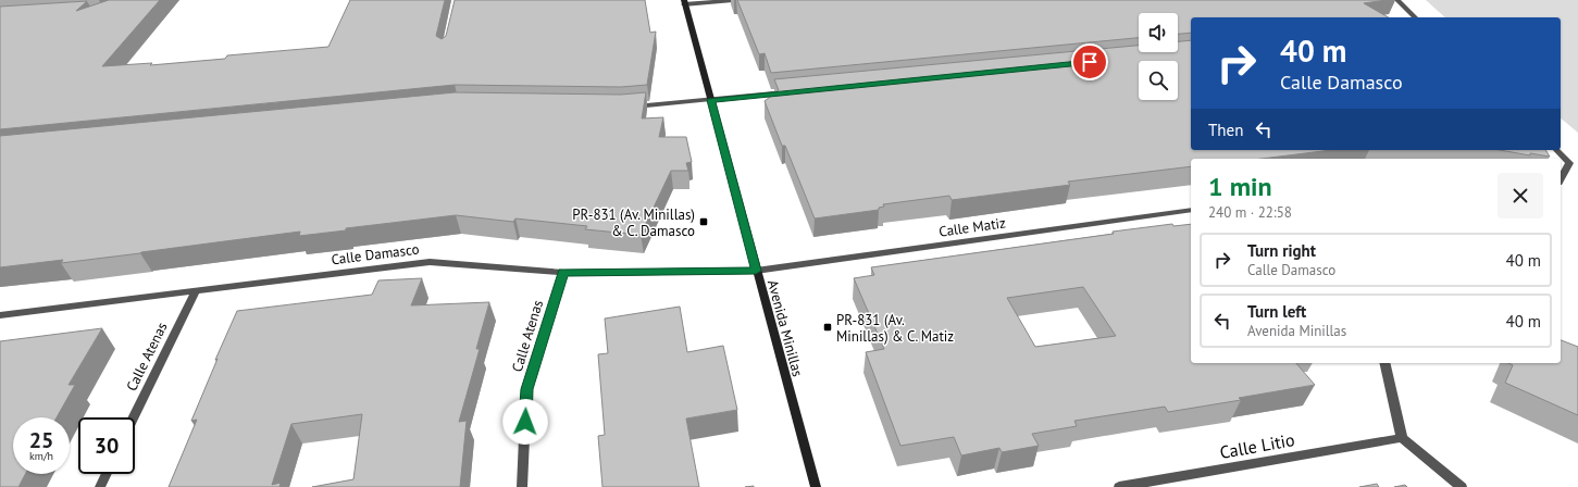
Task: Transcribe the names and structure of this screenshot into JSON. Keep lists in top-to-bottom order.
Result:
{
  "streets": {
    "street": [
      "Calle Matiz",
      "Calle Damasco",
      "Avenida Minillas",
      "Calle Atenas",
      "Calle Litio"
    ]
  },
  "crossings": [
    ["Calle Matiz", "Calle Damasco"],
    ["Calle Matiz", "Avenida Minillas"],
    ["Calle Damasco", "Avenida Minillas"],
    ["Calle Damasco", "Calle Atenas"]
  ],
  "places": {
    "transit": ["PR-831 (Av. Minillas) & C. Damasco", "PR-831 (Av. Minillas) & C. Matiz"]
  },
  "page": {
    "turn": ["40 m", "Calle Damasco"],
    "then": "Then",
    "heading": ["1 min", "240 m · 22:58"],
    "list": [
      {
        "name": "Turn right",
        "note": "Calle Damasco",
        "value": "40 m"
      },
      {
        "name": "Turn left",
        "note": "Avenida Minillas",
        "value": "40 m"
      }
    ],
    "speed": "25 km/h",
    "limit": "30"
  }
}
